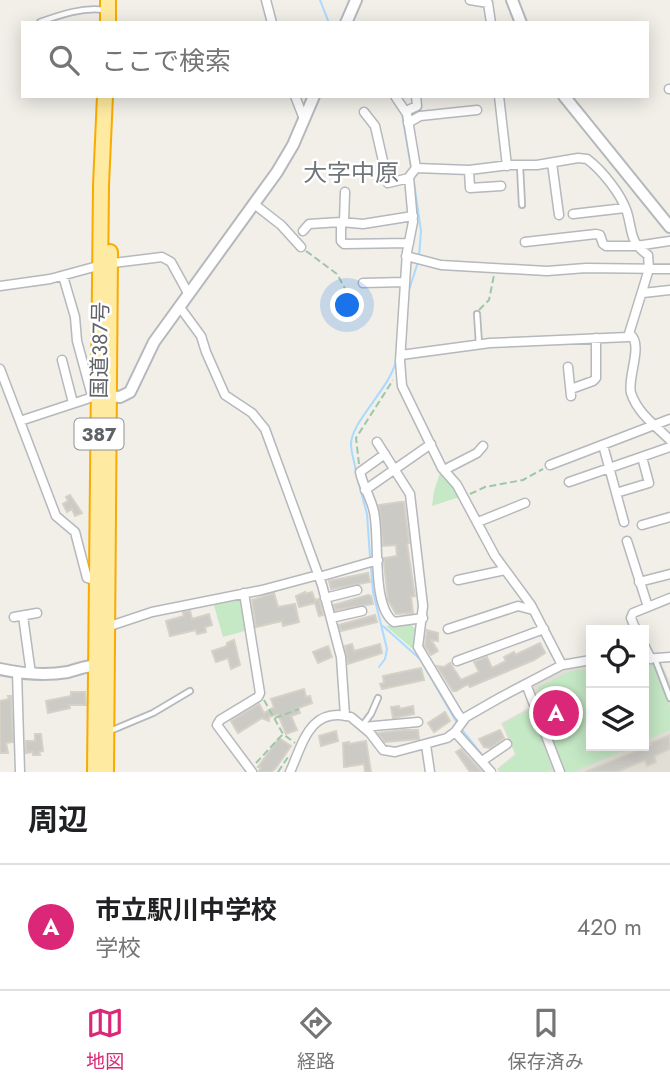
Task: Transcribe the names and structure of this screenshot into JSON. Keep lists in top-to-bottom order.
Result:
{
  "streets": {
    "highway": ["国道387号", "387"]
  },
  "districts": ["大字中原"],
  "page": {
    "search": "ここで検索",
    "pins": "A",
    "heading": "周辺",
    "list": [
      {
        "mark": "A",
        "name": "市立駅川中学校",
        "note": "学校",
        "value": "420 m"
      }
    ],
    "nav": ["地図", "経路", "保存済み"]
  }
}
